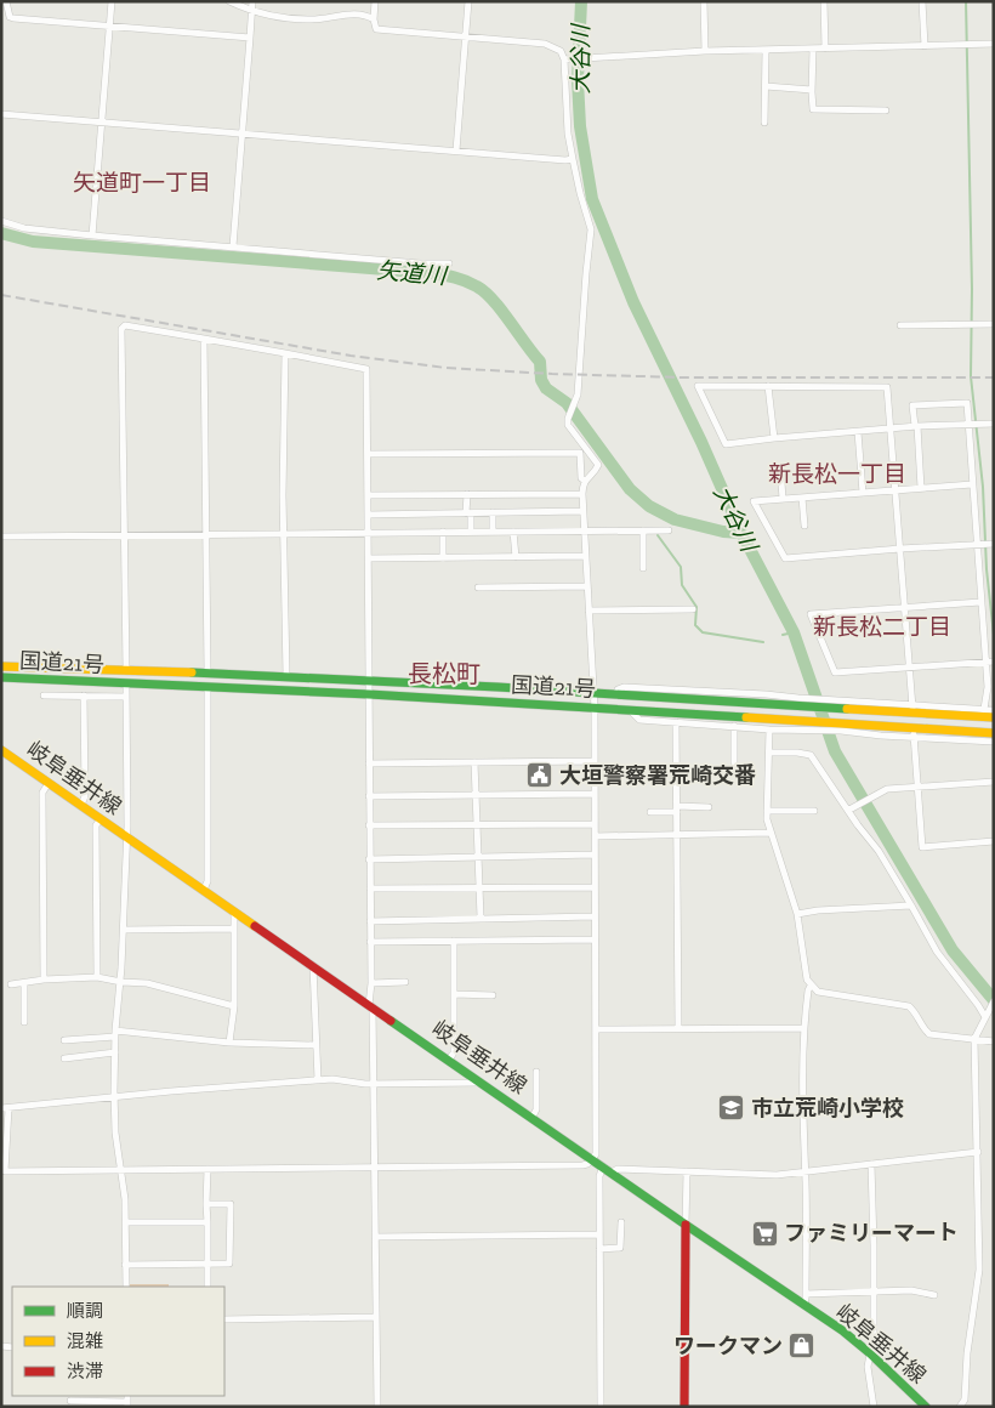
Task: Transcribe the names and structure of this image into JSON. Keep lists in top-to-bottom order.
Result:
{
  "streets": {
    "main road": ["国道21号", "岐阜垂井線"]
  },
  "districts": [
    "矢道町一丁目",
    "新長松一丁目",
    "新長松二丁目",
    "長松町"
  ],
  "water": ["大谷川", "矢道川"],
  "places": {
    "public building": ["大垣警察署荒崎交番"],
    "school or university": ["市立荒崎小学校"],
    "supermarket": ["ファミリーマート"],
    "shop": ["ワークマン"]
  },
  "legend": ["順調", "混雑", "渋滞"]
}
